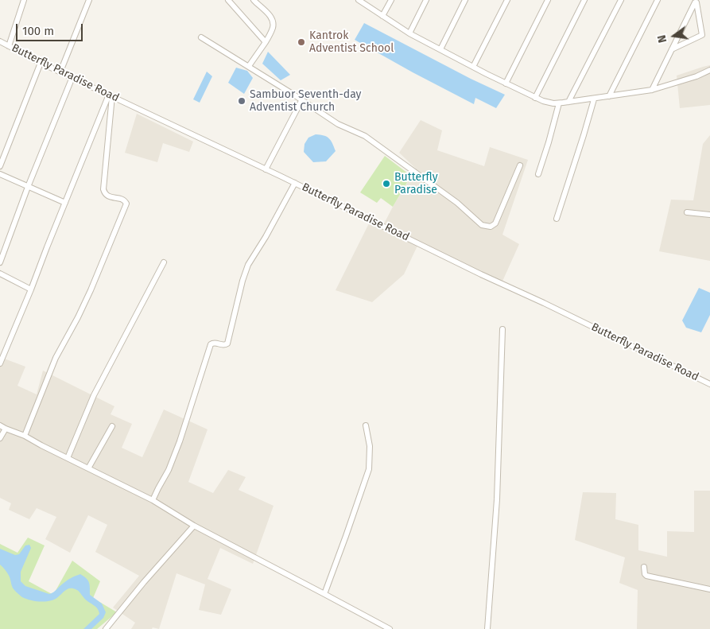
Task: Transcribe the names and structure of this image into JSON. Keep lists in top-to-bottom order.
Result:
{
  "streets": {
    "street": ["Butterfly Paradise Road"]
  },
  "places": ["Kantrok Adventist School", "Sambuor Seventh-day Adventist Church", "Butterfly Paradise"],
  "scale_bar": "100 m",
  "north": "left"
}
